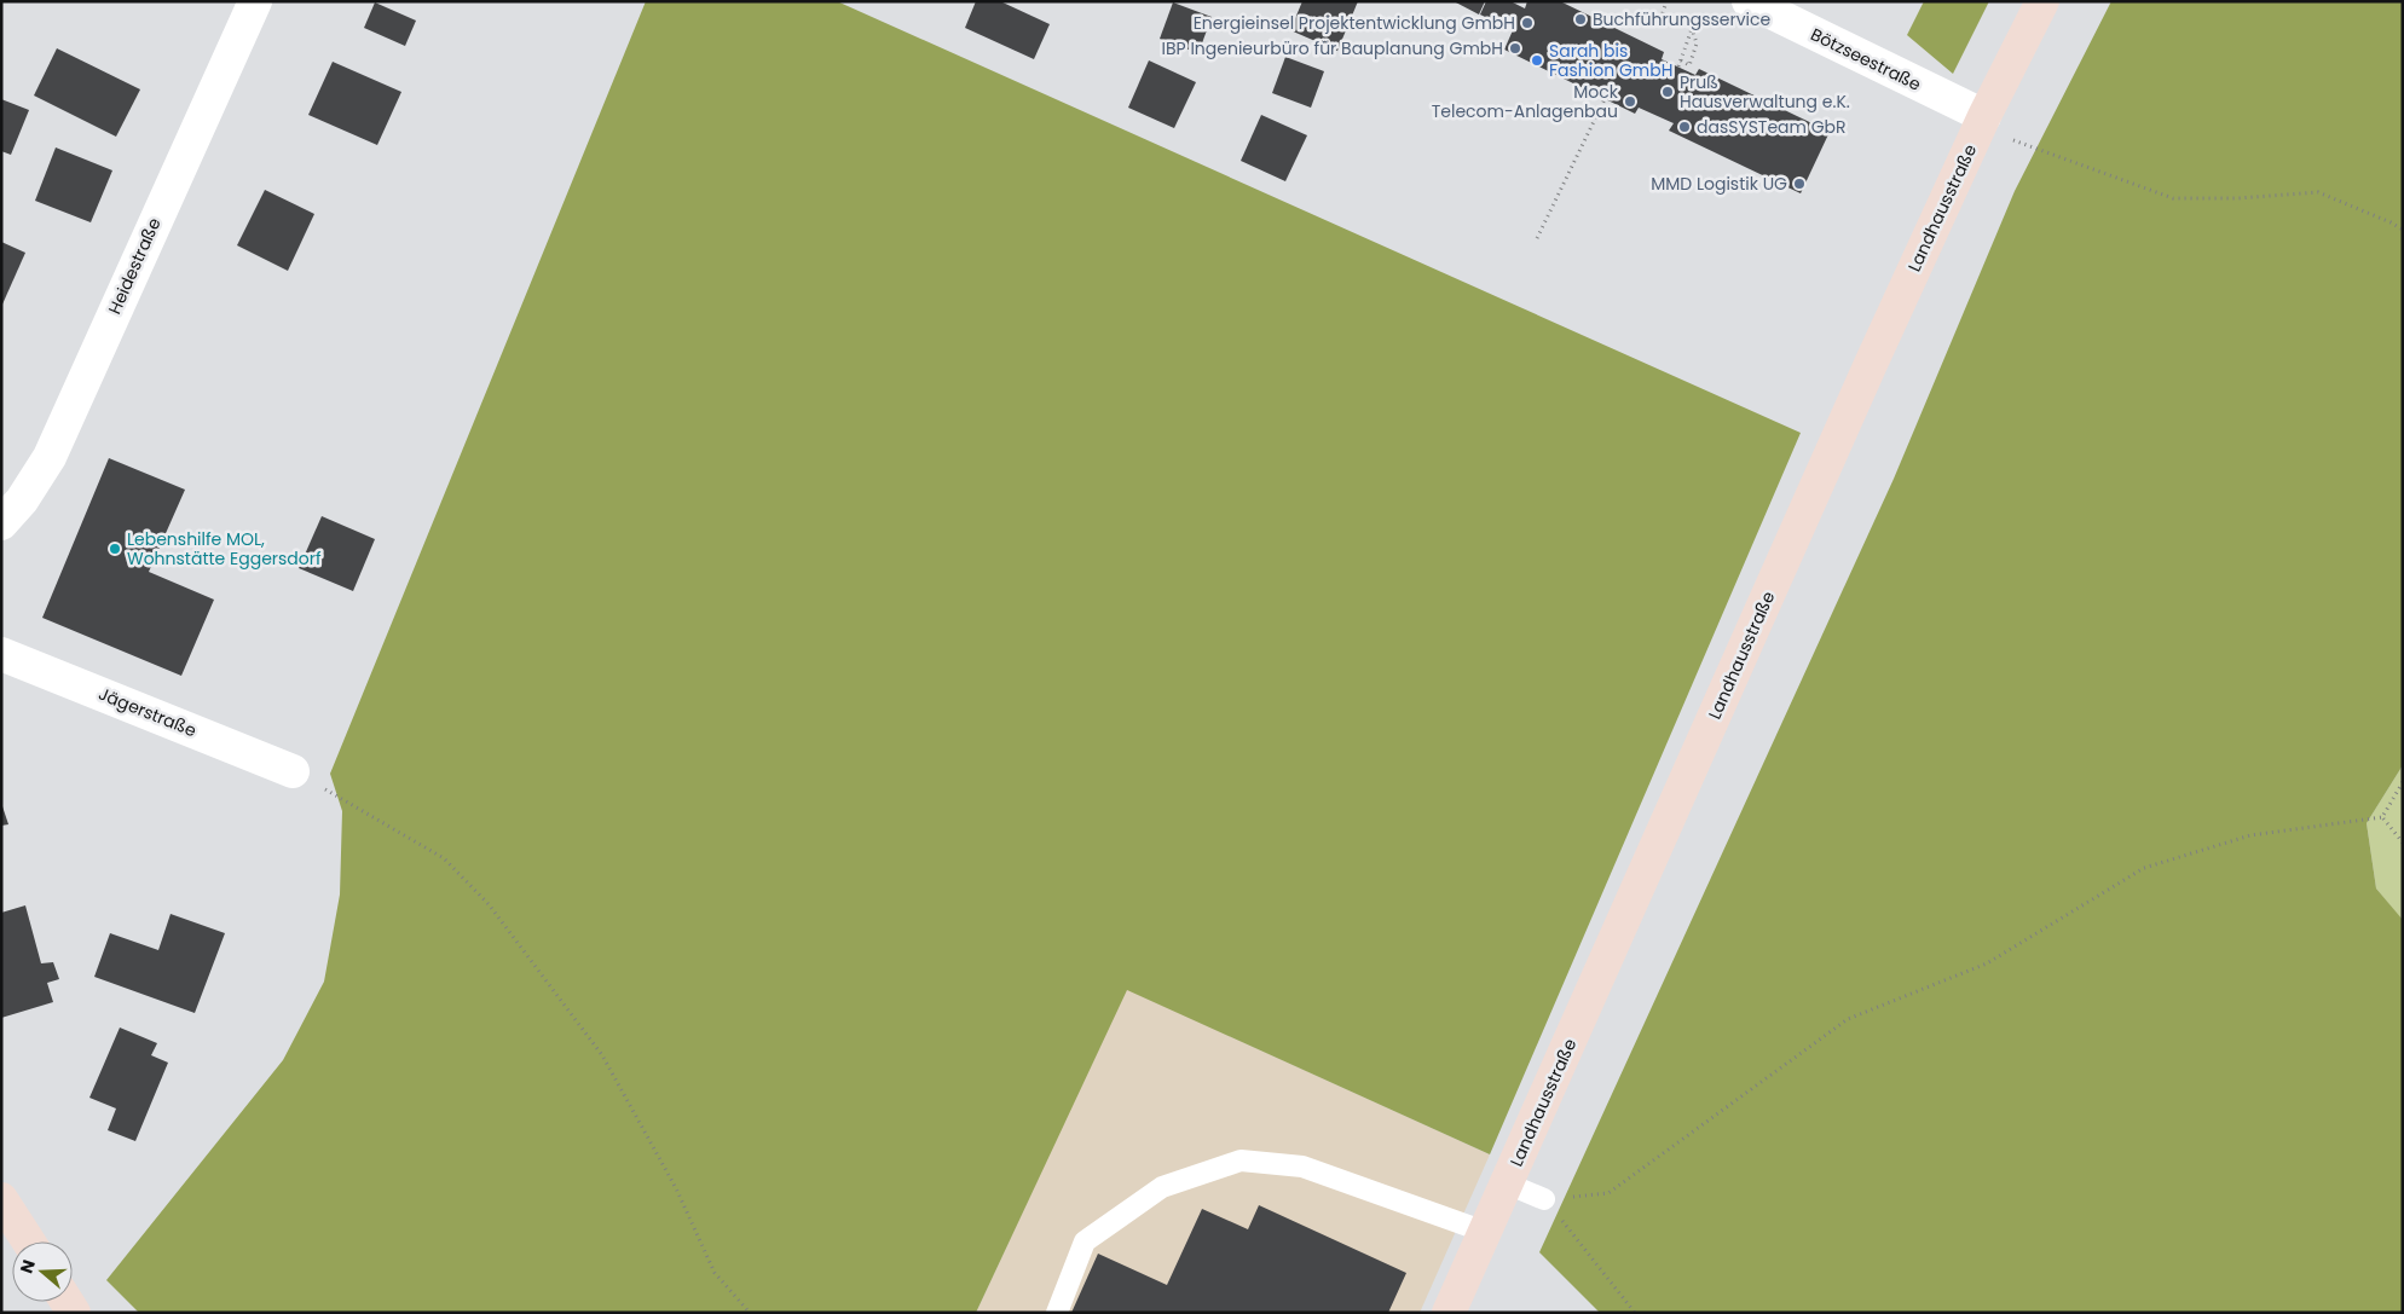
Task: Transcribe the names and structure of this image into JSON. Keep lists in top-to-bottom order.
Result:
{
  "streets": {
    "street": [
      "Bötzseestraße",
      "Landhausstraße",
      "Heidestraße",
      "Jägerstraße"
    ]
  },
  "crossings": [
    ["Bötzseestraße", "Landhausstraße"]
  ],
  "places": [
    "Buchführungsservice",
    "Energieinsel Projektentwicklung GmbH",
    "IBP Ingenieurbüro für Bauplanung GmbH",
    "Sarah bis Fashion GmbH",
    "Pruß Hausverwaltung e.K.",
    "Mock Telecom-Anlagenbau",
    "dasSYSTeam GbR",
    "MMD Logistik UG",
    "Lebenshilfe MOL, Wohnstätte Eggersdorf"
  ],
  "north": "left"
}
